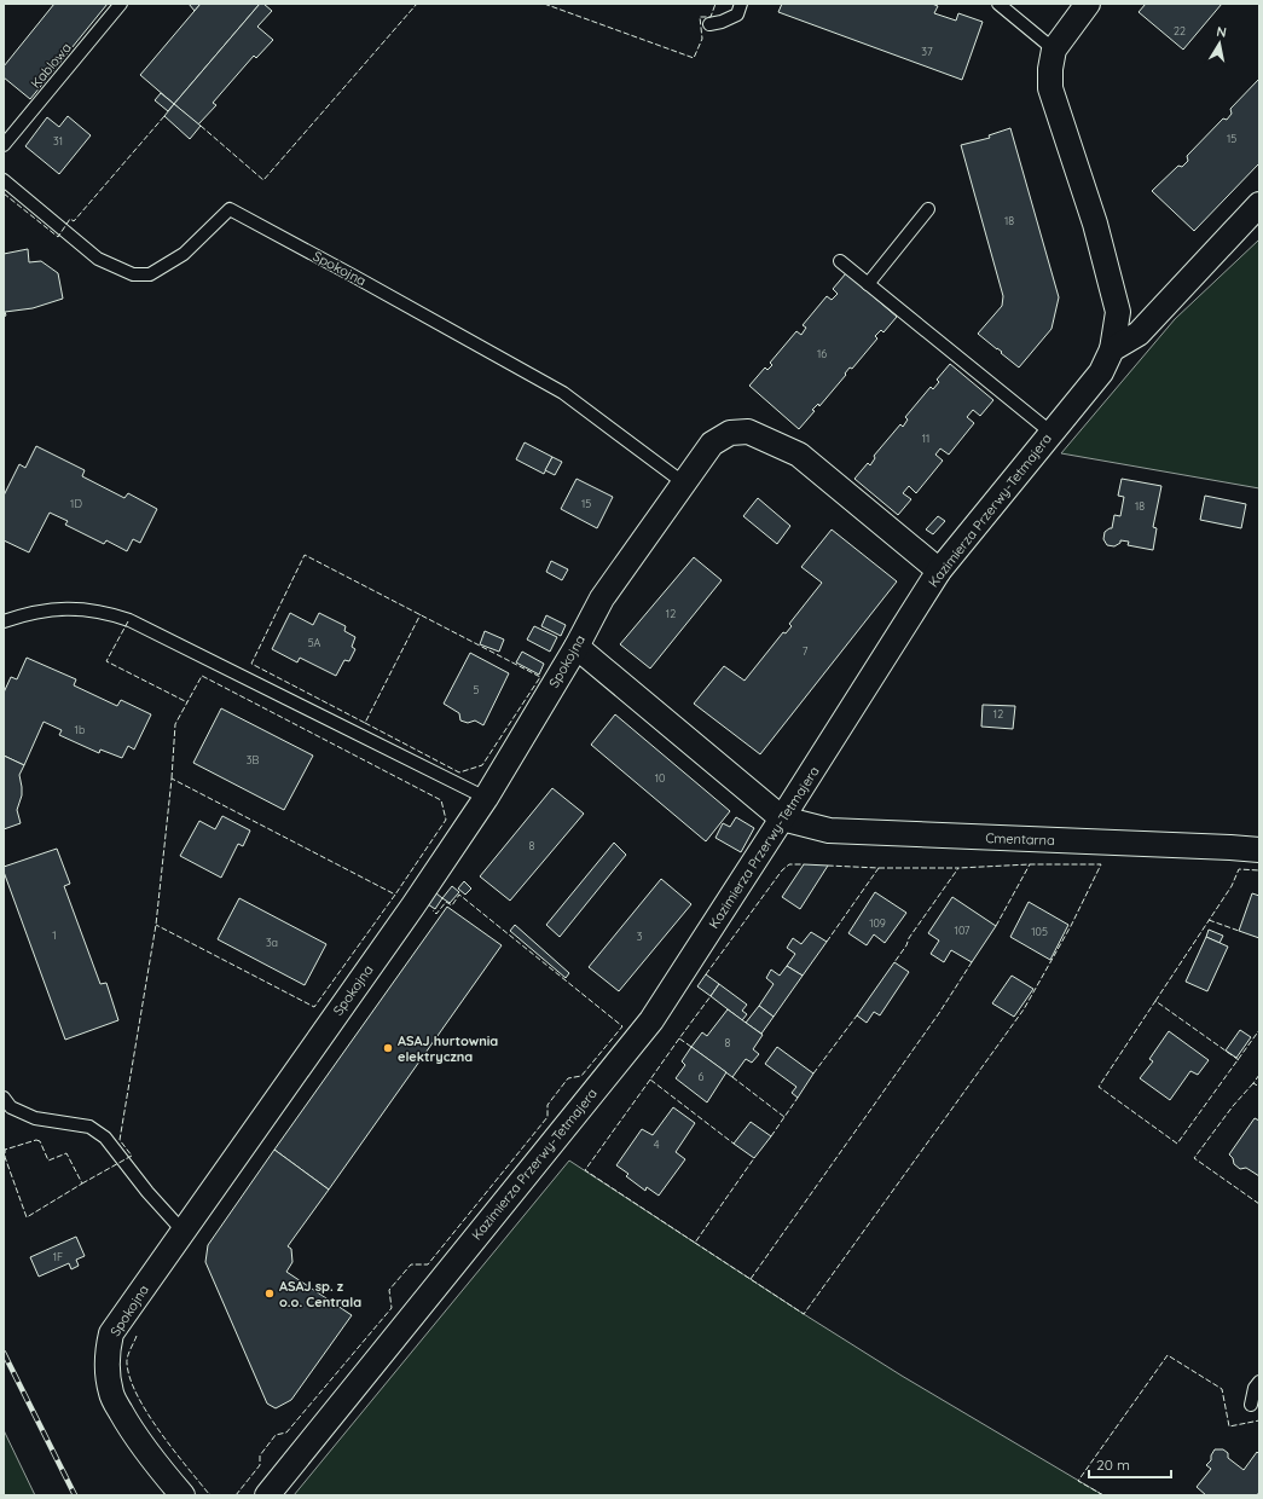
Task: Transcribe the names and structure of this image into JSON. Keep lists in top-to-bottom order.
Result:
{
  "streets": {
    "street": ["Spokojna", "Kazimierza Przerwy-Tetmajera", "Cmentarna"],
    "lane": ["Kablowa"]
  },
  "crossings": [
    ["Spokojna", "Kazimierza Przerwy-Tetmajera"],
    ["Kazimierza Przerwy-Tetmajera", "Cmentarna"]
  ],
  "places": ["ASAJ hurtownia elektryczna", "ASAJ sp. z o.o. Centrala"],
  "house_numbers": [
    "22",
    "37",
    "15",
    "31",
    "18",
    "16",
    "11",
    "1D",
    "15",
    "18",
    "12",
    "5A",
    "7",
    "5",
    "12",
    "1b",
    "3B",
    "10",
    "8",
    "109",
    "107",
    "105",
    "1",
    "3",
    "3a",
    "8",
    "6",
    "4",
    "1F"
  ],
  "scale_bar": "20 m",
  "north": "top"
}
